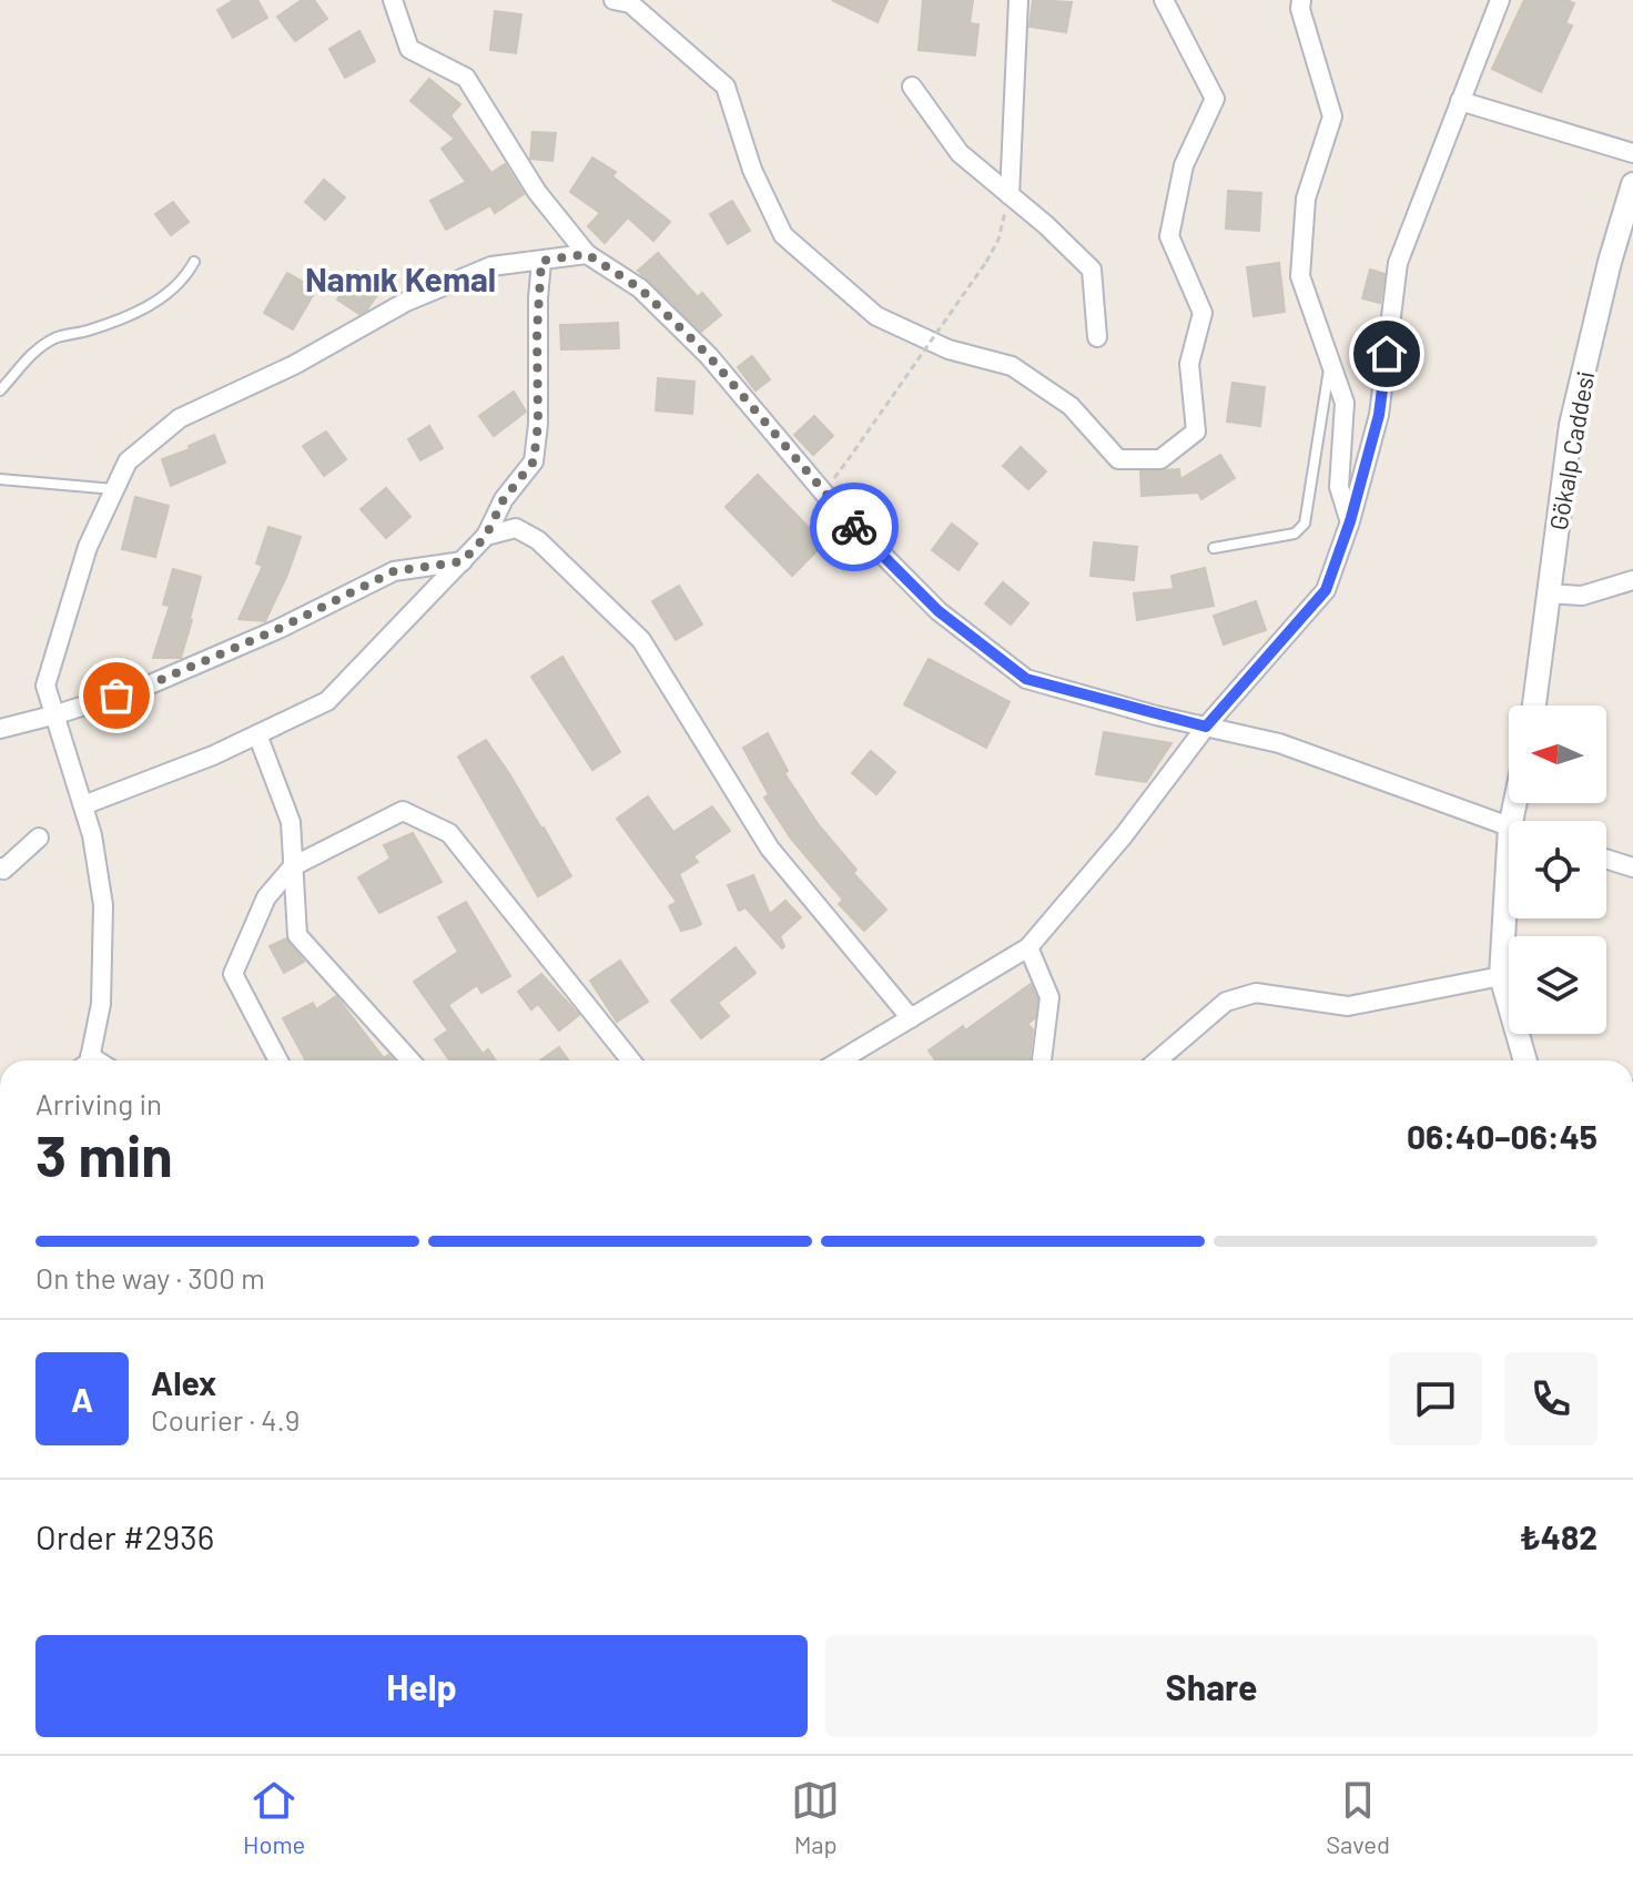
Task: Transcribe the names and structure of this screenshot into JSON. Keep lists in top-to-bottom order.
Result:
{
  "streets": {
    "street": ["Gökalp Caddesi"]
  },
  "districts": ["Namık Kemal"],
  "north": "left",
  "page": {
    "heading": ["3 min", "Arriving in", "06:40–06:45"],
    "panel": [
      "Alex",
      "Courier · 4.9",
      "Order #2936",
      "₺482"
    ],
    "bar": "On the way · 300 m",
    "round": "A",
    "buttons": ["Help", "Share"],
    "tabs": ["Home", "Map", "Saved"]
  }
}
